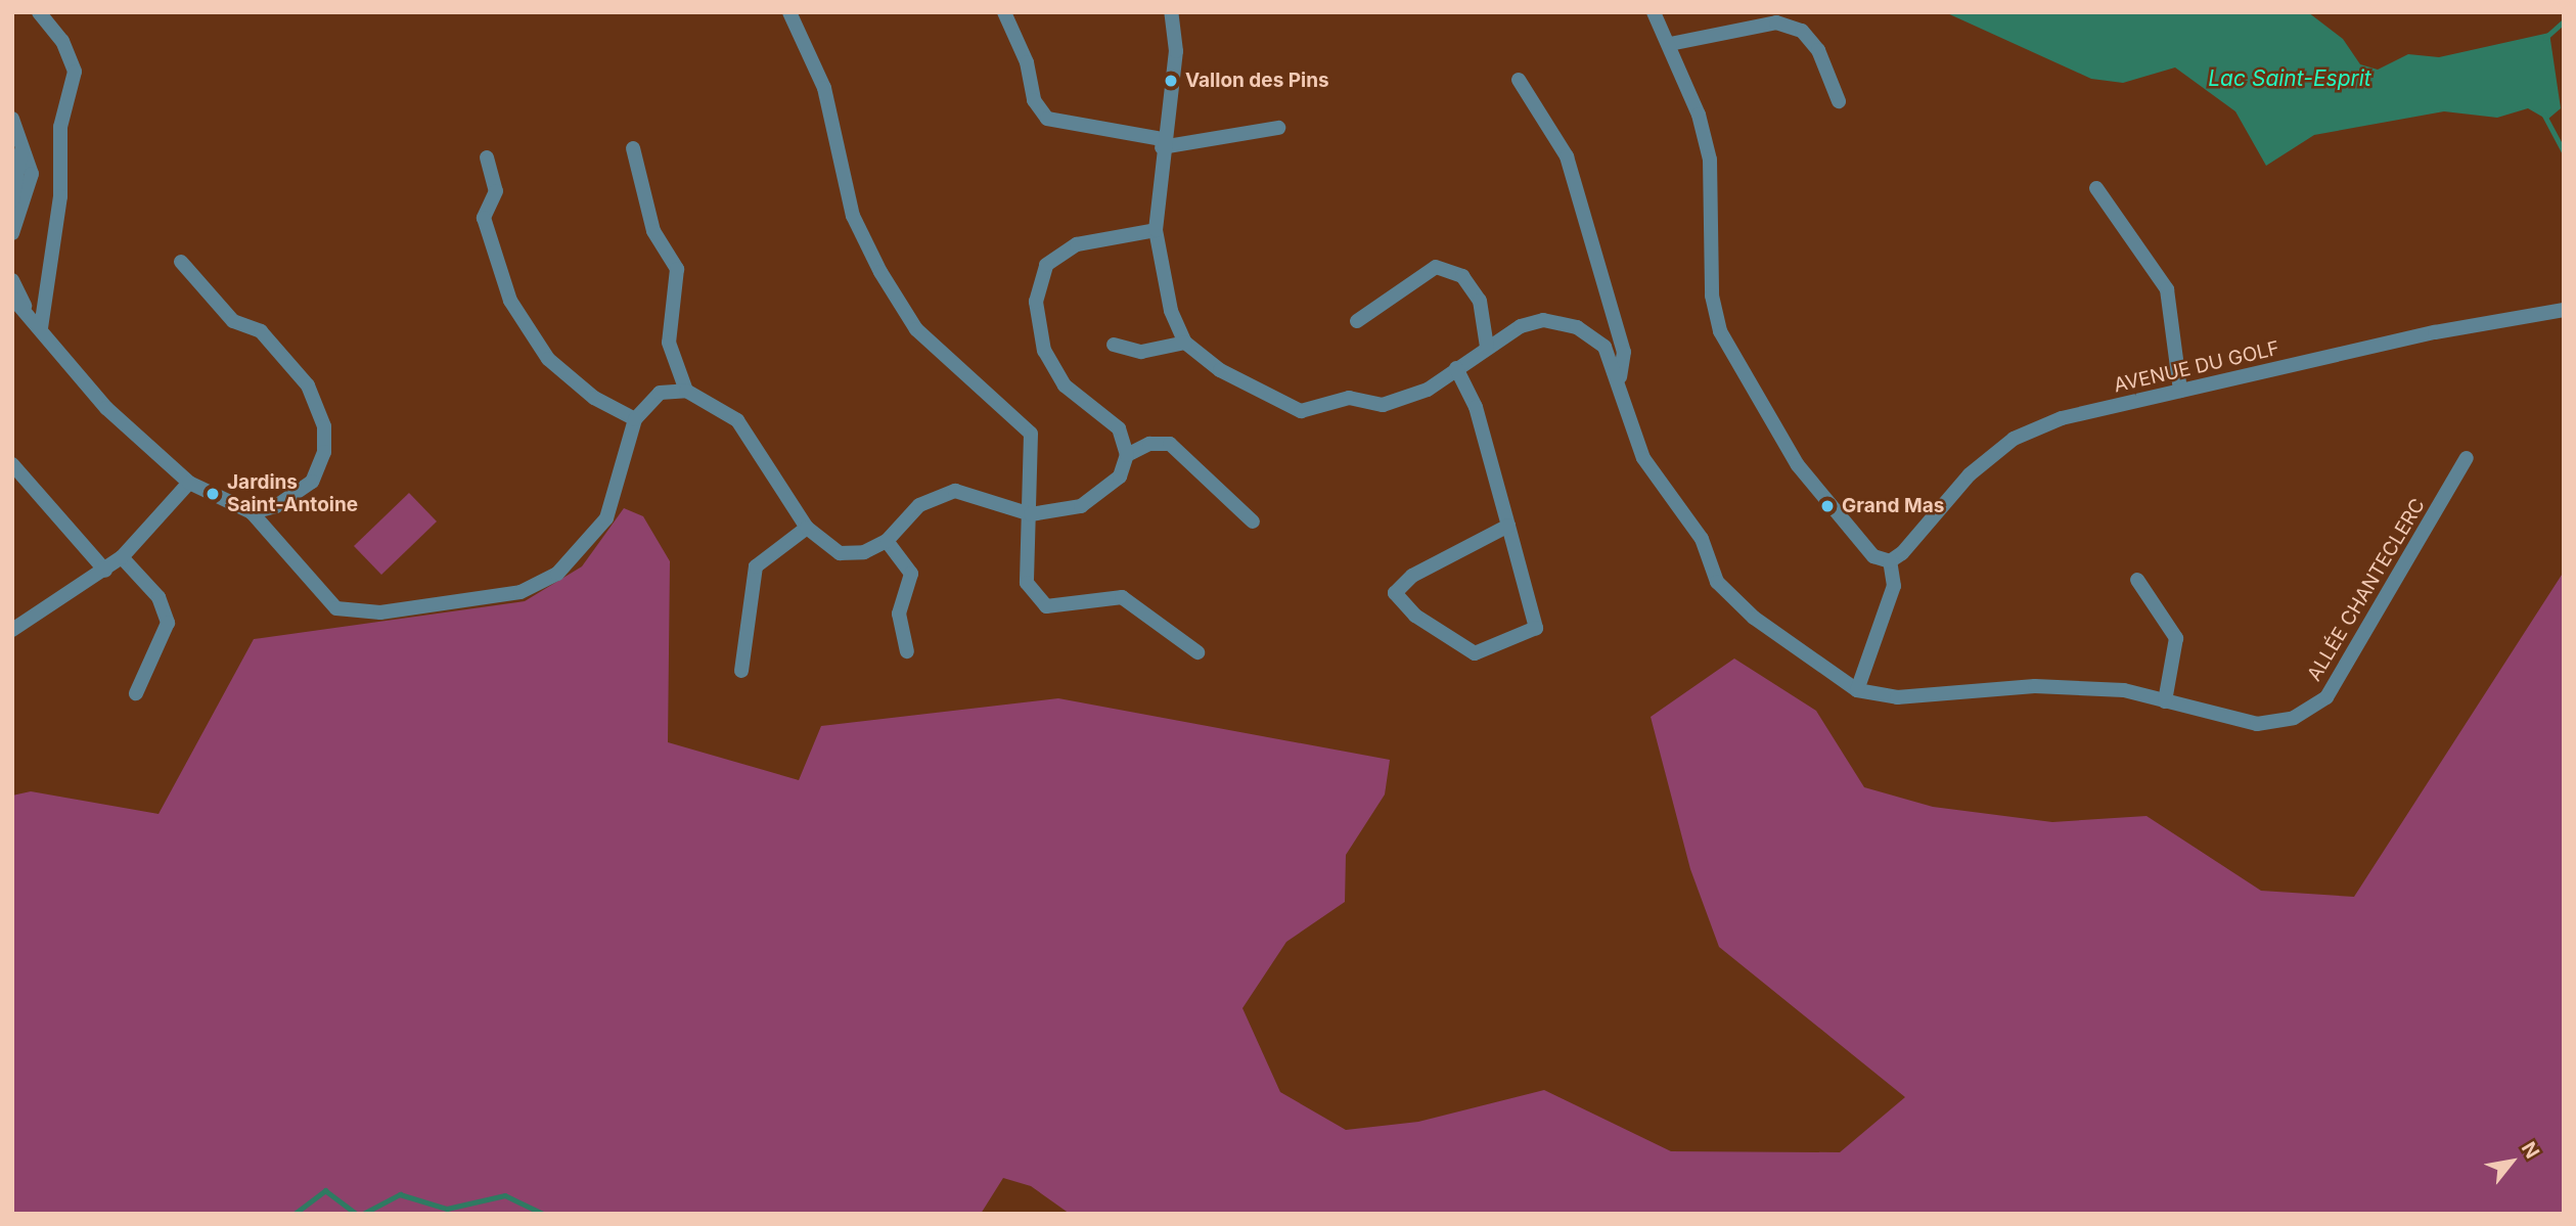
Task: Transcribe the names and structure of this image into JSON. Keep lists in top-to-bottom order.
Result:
{
  "streets": {
    "street": ["AVENUE DU GOLF", "ALLÉE CHANTECLERC"]
  },
  "water": ["Lac Saint-Esprit"],
  "places": ["Vallon des Pins", "Jardins Saint-Antoine", "Grand Mas"],
  "north": "top right"
}
